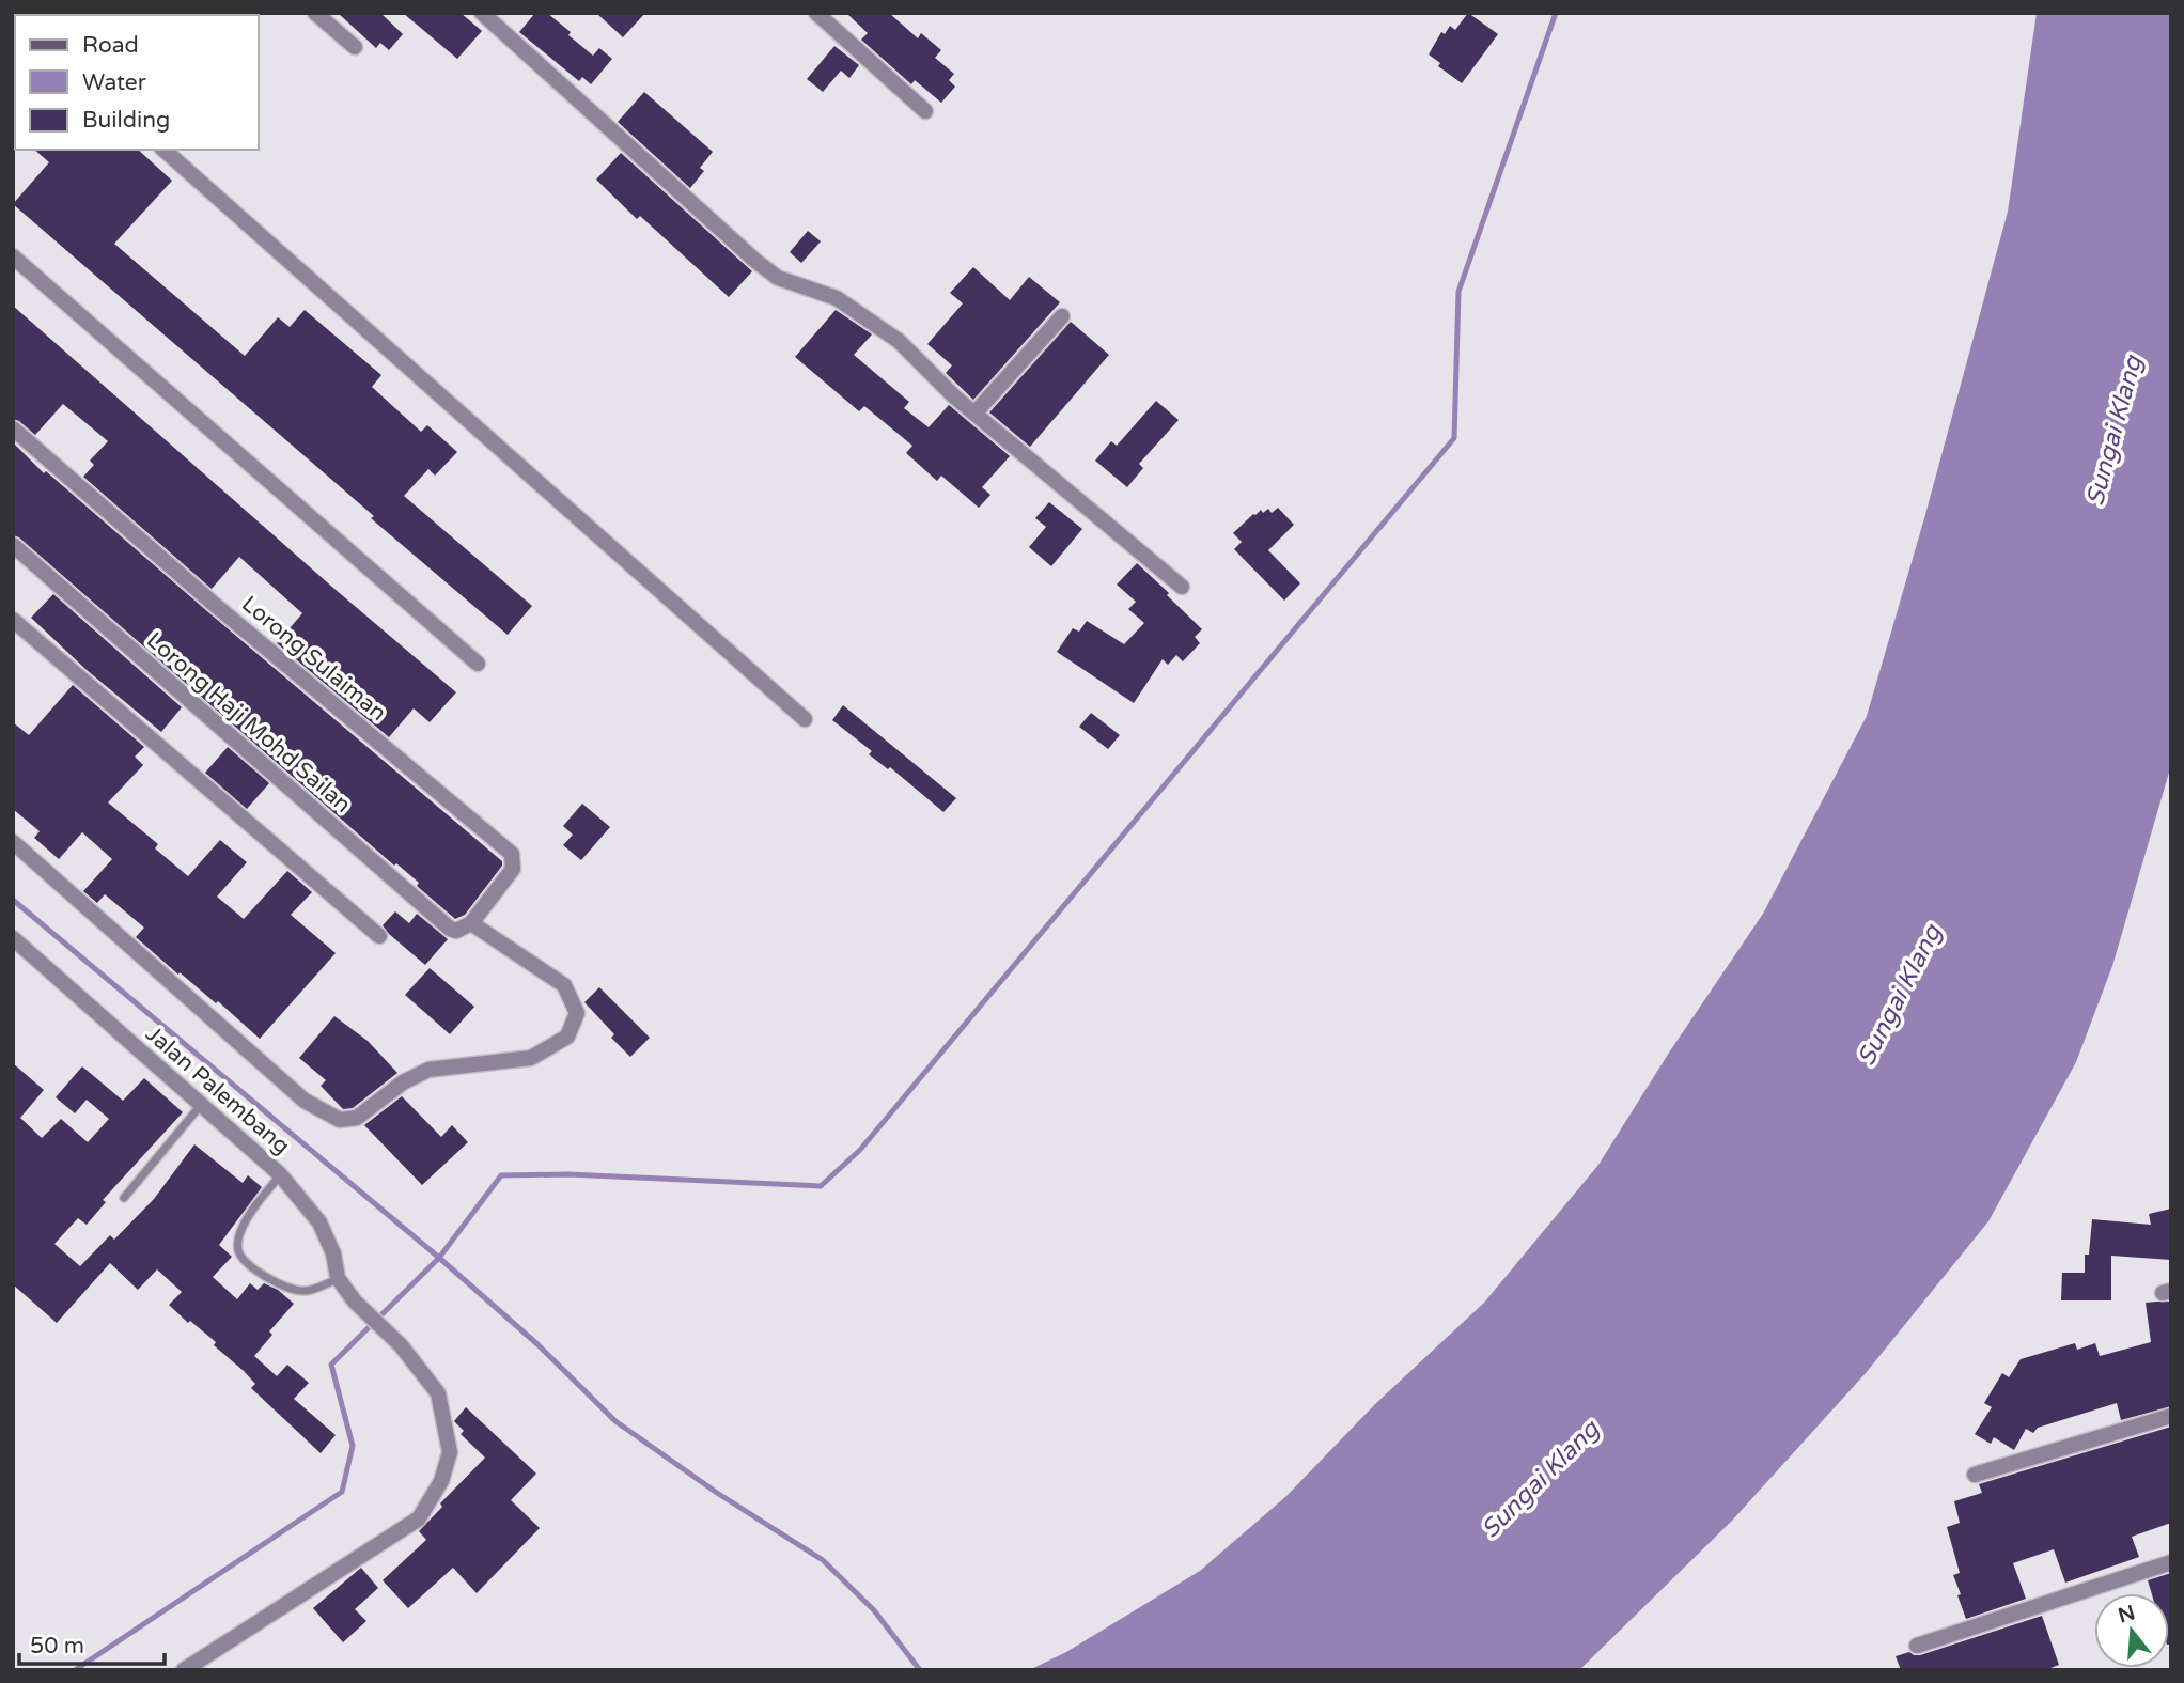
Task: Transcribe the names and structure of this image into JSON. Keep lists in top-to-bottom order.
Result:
{
  "streets": {
    "street": ["Lorong Sulaiman", "Lorong Haji Mohd Sailan", "Jalan Palembang"]
  },
  "crossings": [
    ["Lorong Sulaiman", "Lorong Haji Mohd Sailan"]
  ],
  "water": ["Sungai Klang"],
  "legend": ["Road", "Water", "Building"],
  "scale_bar": "50 m",
  "north": "top"
}
